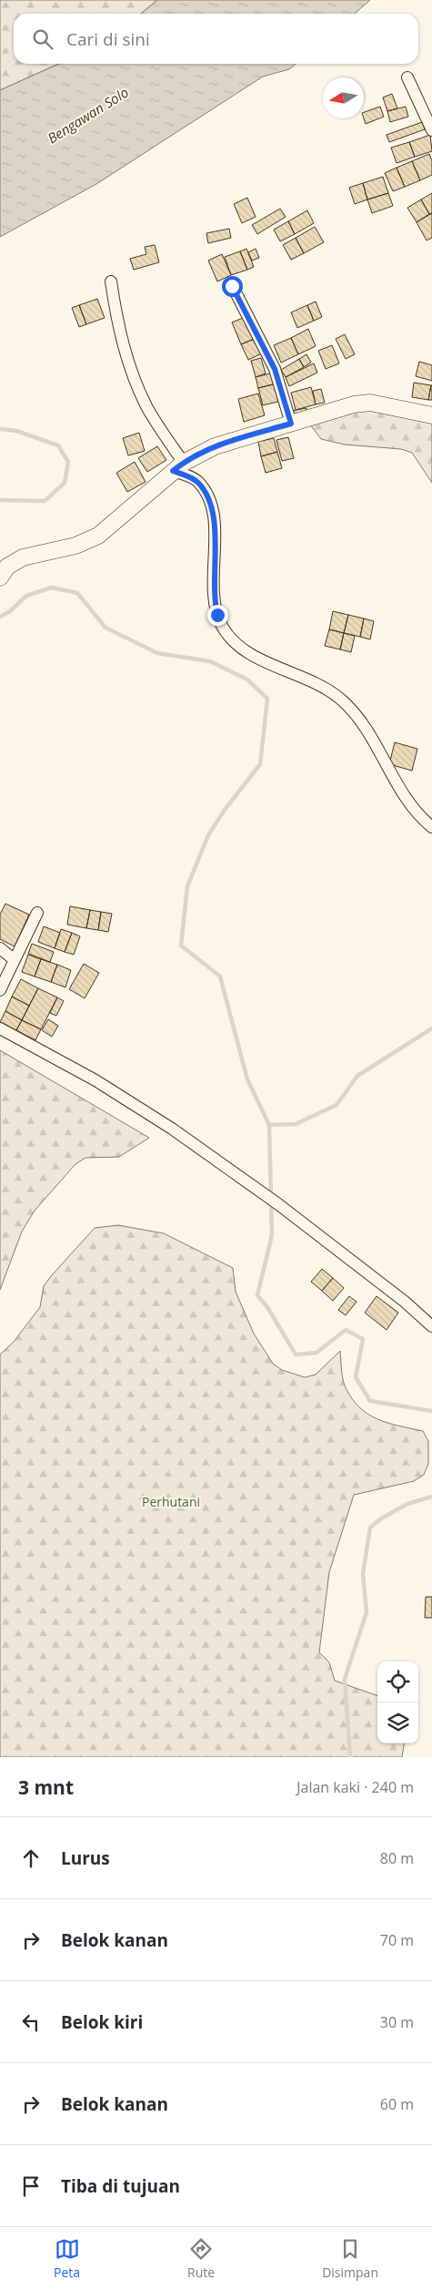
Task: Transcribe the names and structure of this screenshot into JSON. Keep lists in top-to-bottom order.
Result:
{
  "water": ["Bengawan Solo"],
  "parks": ["Perhutani"],
  "north": "left",
  "page": {
    "search": "Cari di sini",
    "heading": ["3 mnt", "Jalan kaki · 240 m"],
    "list": [
      ["Lurus", "80 m"],
      ["Belok kanan", "70 m"],
      ["Belok kiri", "30 m"],
      ["Belok kanan", "60 m"],
      "Tiba di tujuan"
    ],
    "nav": ["Peta", "Rute", "Disimpan"]
  }
}
